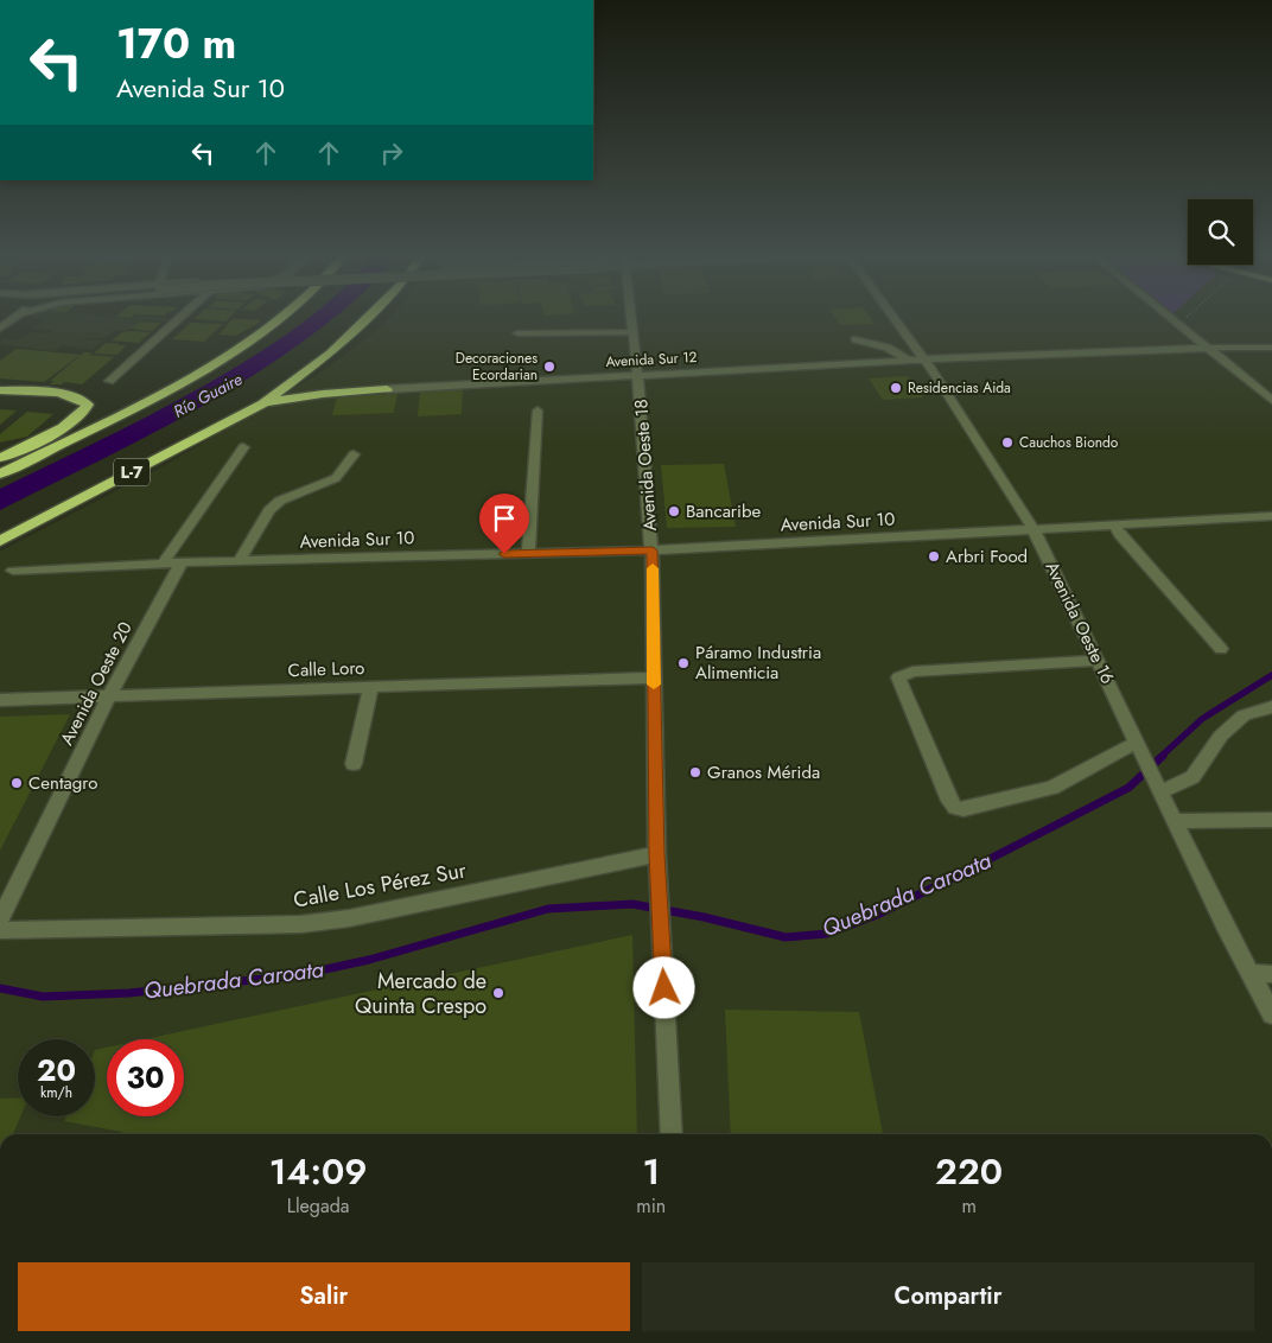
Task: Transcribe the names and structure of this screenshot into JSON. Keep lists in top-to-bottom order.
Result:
{
  "streets": {
    "highway": ["L-7"],
    "street": [
      "Avenida Sur 12",
      "Avenida Oeste 18",
      "Avenida Sur 10",
      "Avenida Oeste 16",
      "Calle Loro",
      "Avenida Oeste 20",
      "Calle Los Pérez Sur"
    ]
  },
  "crossings": [
    ["Avenida Sur 12", "Avenida Oeste 18"],
    ["Avenida Sur 12", "Avenida Oeste 16"],
    ["Avenida Oeste 18", "Avenida Sur 10"],
    ["Avenida Oeste 18", "Calle Loro"],
    ["Avenida Oeste 18", "Calle Los Pérez Sur"],
    ["Avenida Sur 10", "Avenida Oeste 16"],
    ["Avenida Sur 10", "Avenida Oeste 20"],
    ["Calle Loro", "Avenida Oeste 20"]
  ],
  "water": ["Río Guaire", "Quebrada Caroata"],
  "places": [
    "Decoraciones Ecordarian",
    "Residencias Aida",
    "Cauchos Biondo",
    "Bancaribe",
    "Arbri Food",
    "Páramo Industria Alimenticia",
    "Granos Mérida",
    "Centagro",
    "Mercado de Quinta Crespo"
  ],
  "page": {
    "turn": ["170 m", "Avenida Sur 10"],
    "speed": "20 km/h",
    "limit": "30",
    "eta": [
      "14:09",
      "Llegada",
      "1",
      "min",
      "220",
      "m"
    ],
    "buttons": ["Salir", "Compartir"]
  }
}
